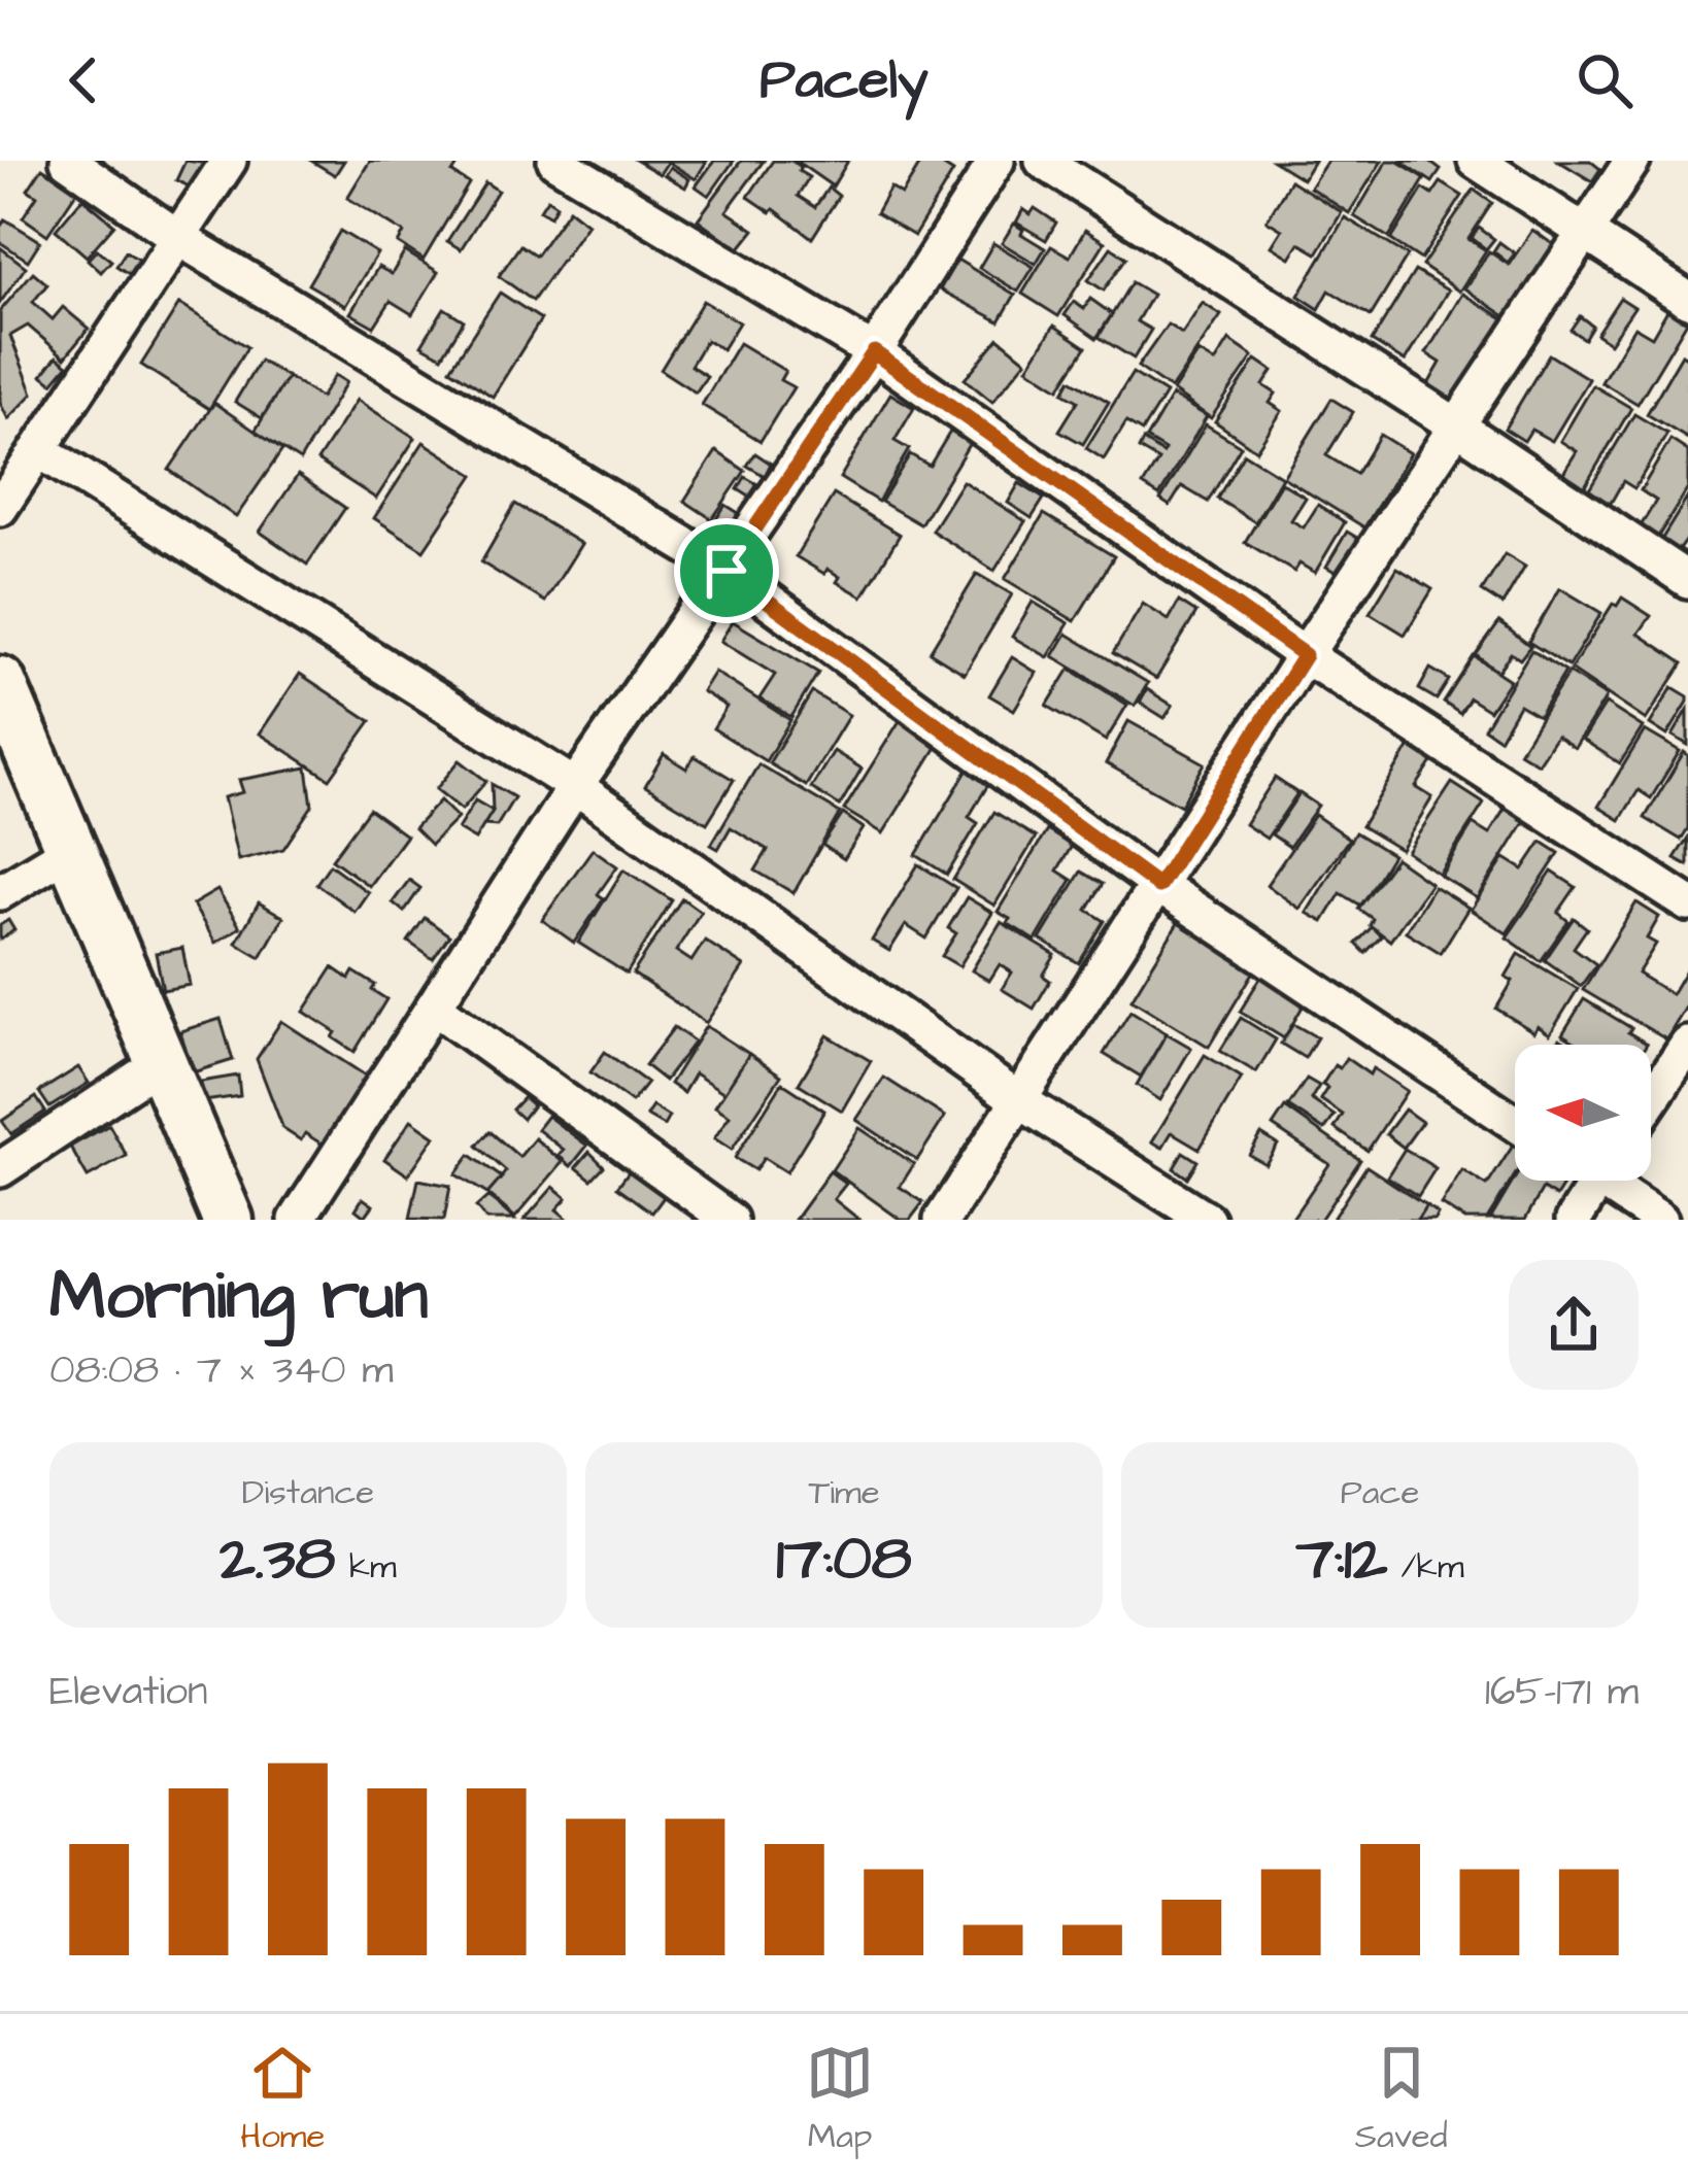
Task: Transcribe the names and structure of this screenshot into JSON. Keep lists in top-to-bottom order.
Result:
{
  "north": "left",
  "page": {
    "header": "Pacely",
    "heading": ["Morning run", "08:08 · 7 × 340 m"],
    "stats": [
      ["Distance", "2.38 km"],
      ["Time", "17:08"],
      ["Pace", "7:12 /km"]
    ],
    "chart": ["Elevation", "165–171 m"],
    "tabs": ["Home", "Map", "Saved"]
  }
}
